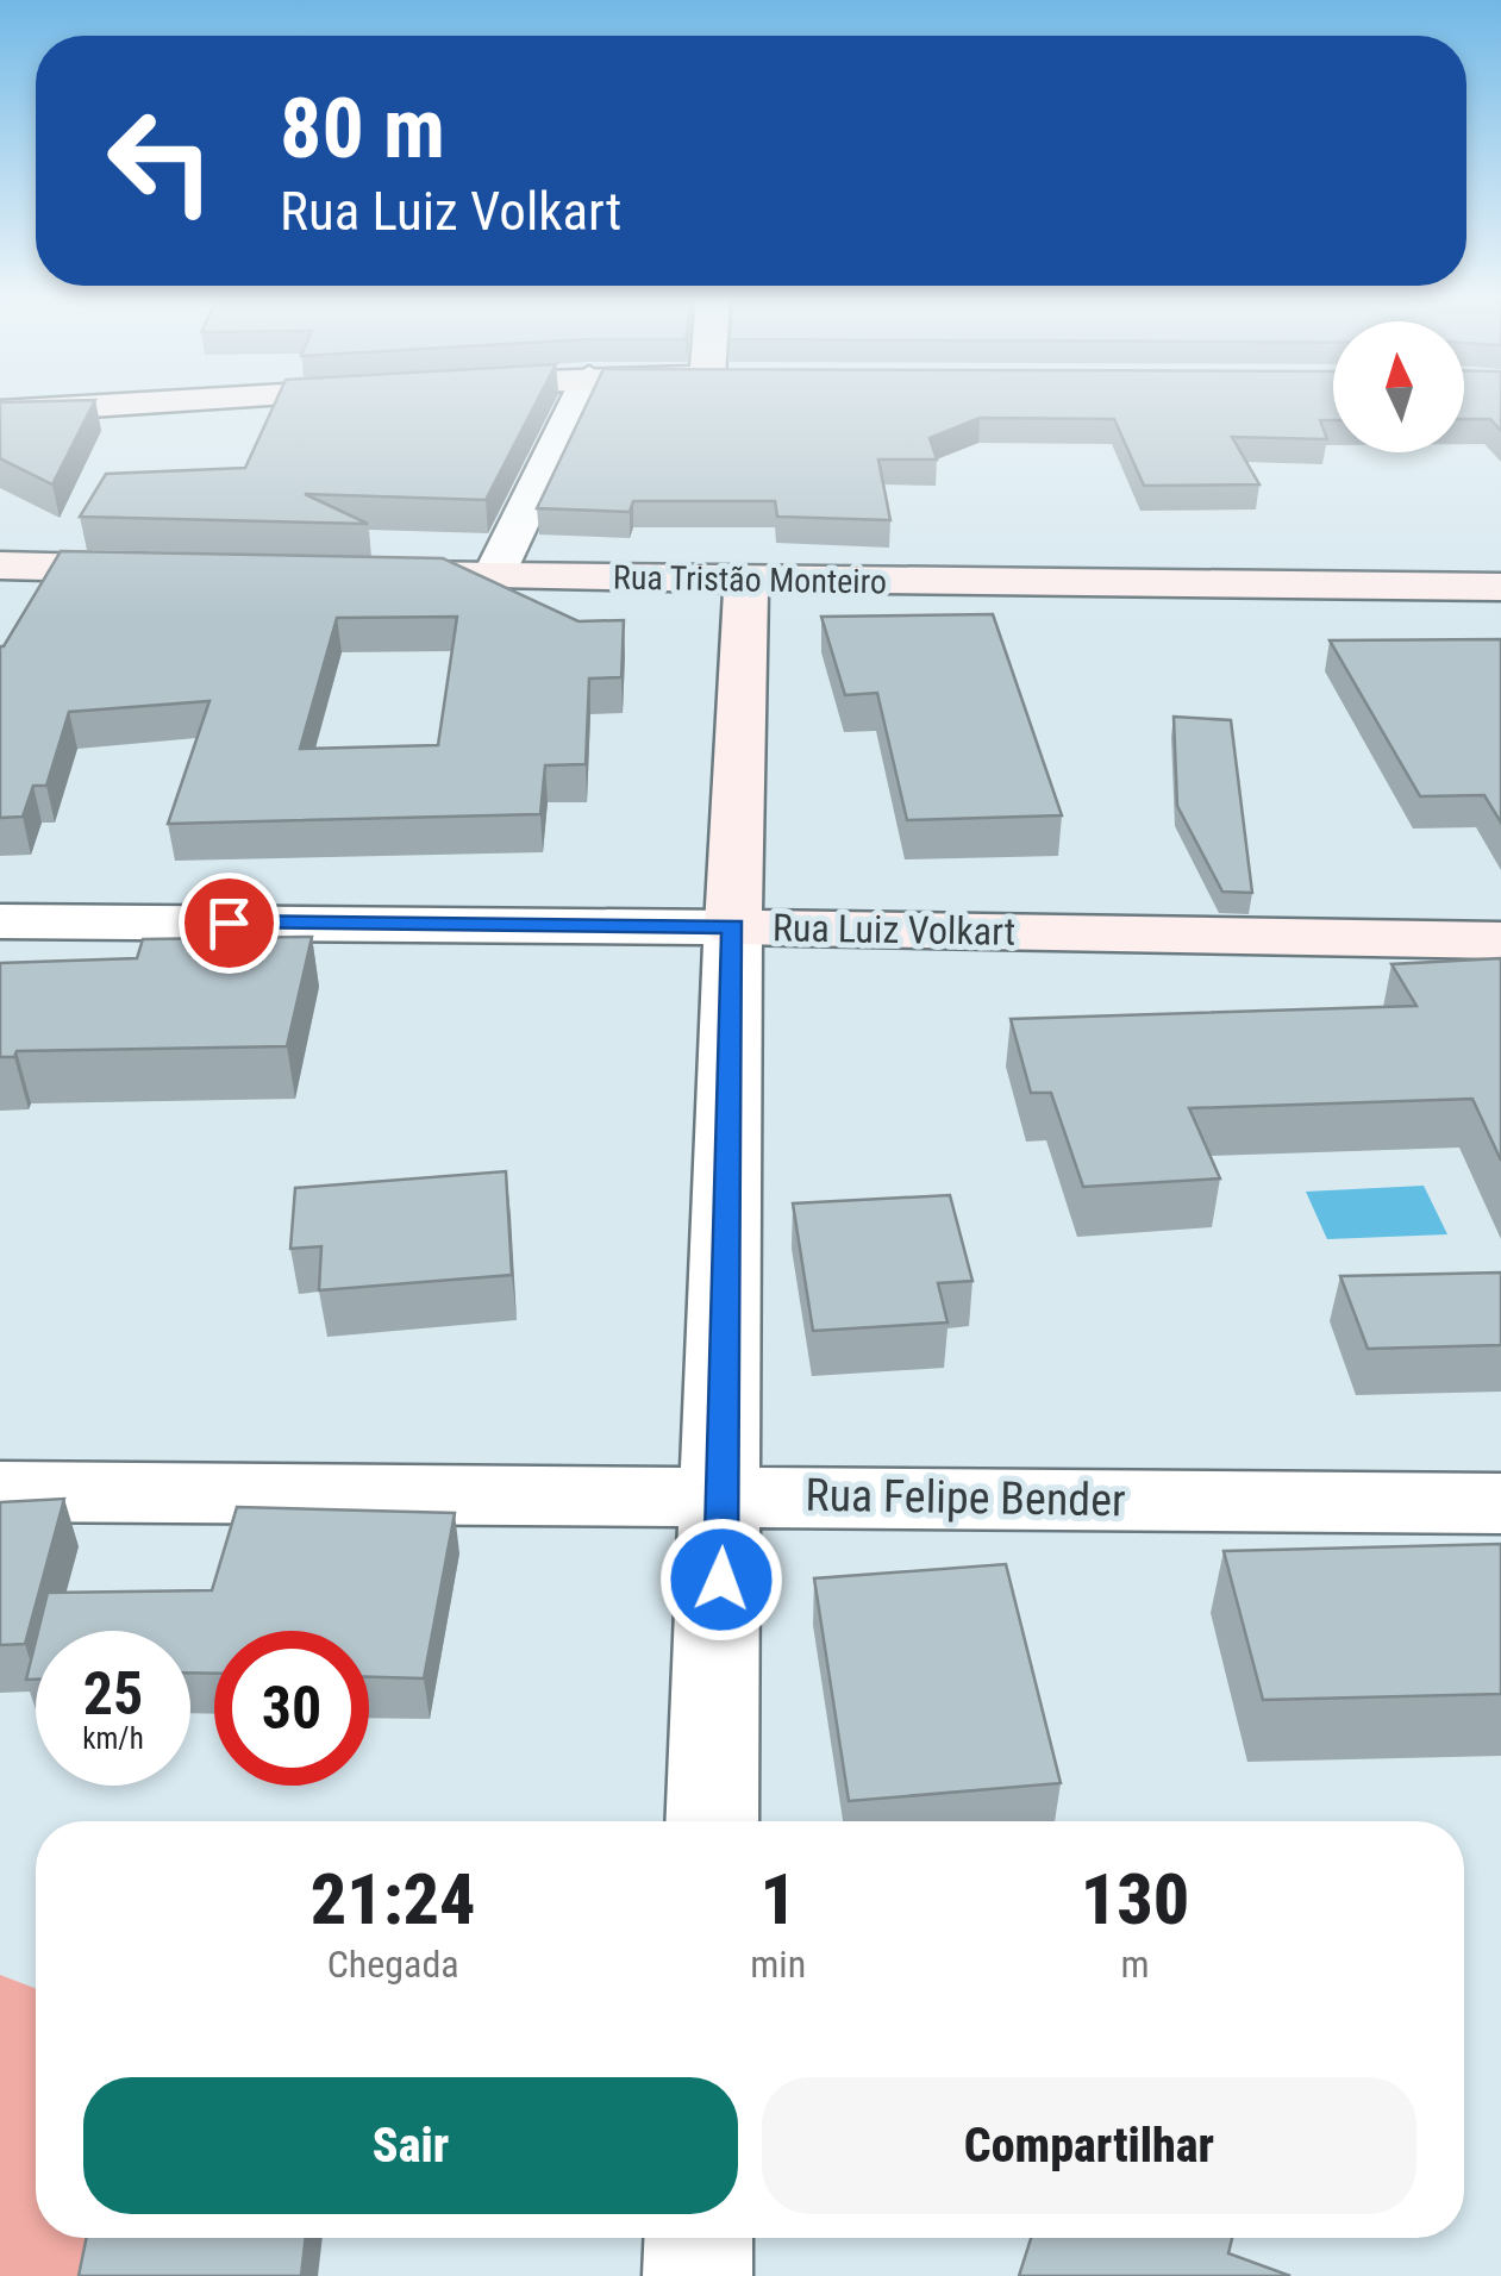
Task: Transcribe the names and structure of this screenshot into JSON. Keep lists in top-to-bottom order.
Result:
{
  "streets": {
    "street": ["Rua Tristão Monteiro", "Rua Luiz Volkart", "Rua Felipe Bender"]
  },
  "north": "top",
  "page": {
    "turn": ["80 m", "Rua Luiz Volkart"],
    "speed": "25 km/h",
    "limit": "30",
    "eta": [
      "21:24",
      "Chegada",
      "1",
      "min",
      "130",
      "m"
    ],
    "buttons": ["Sair", "Compartilhar"]
  }
}
